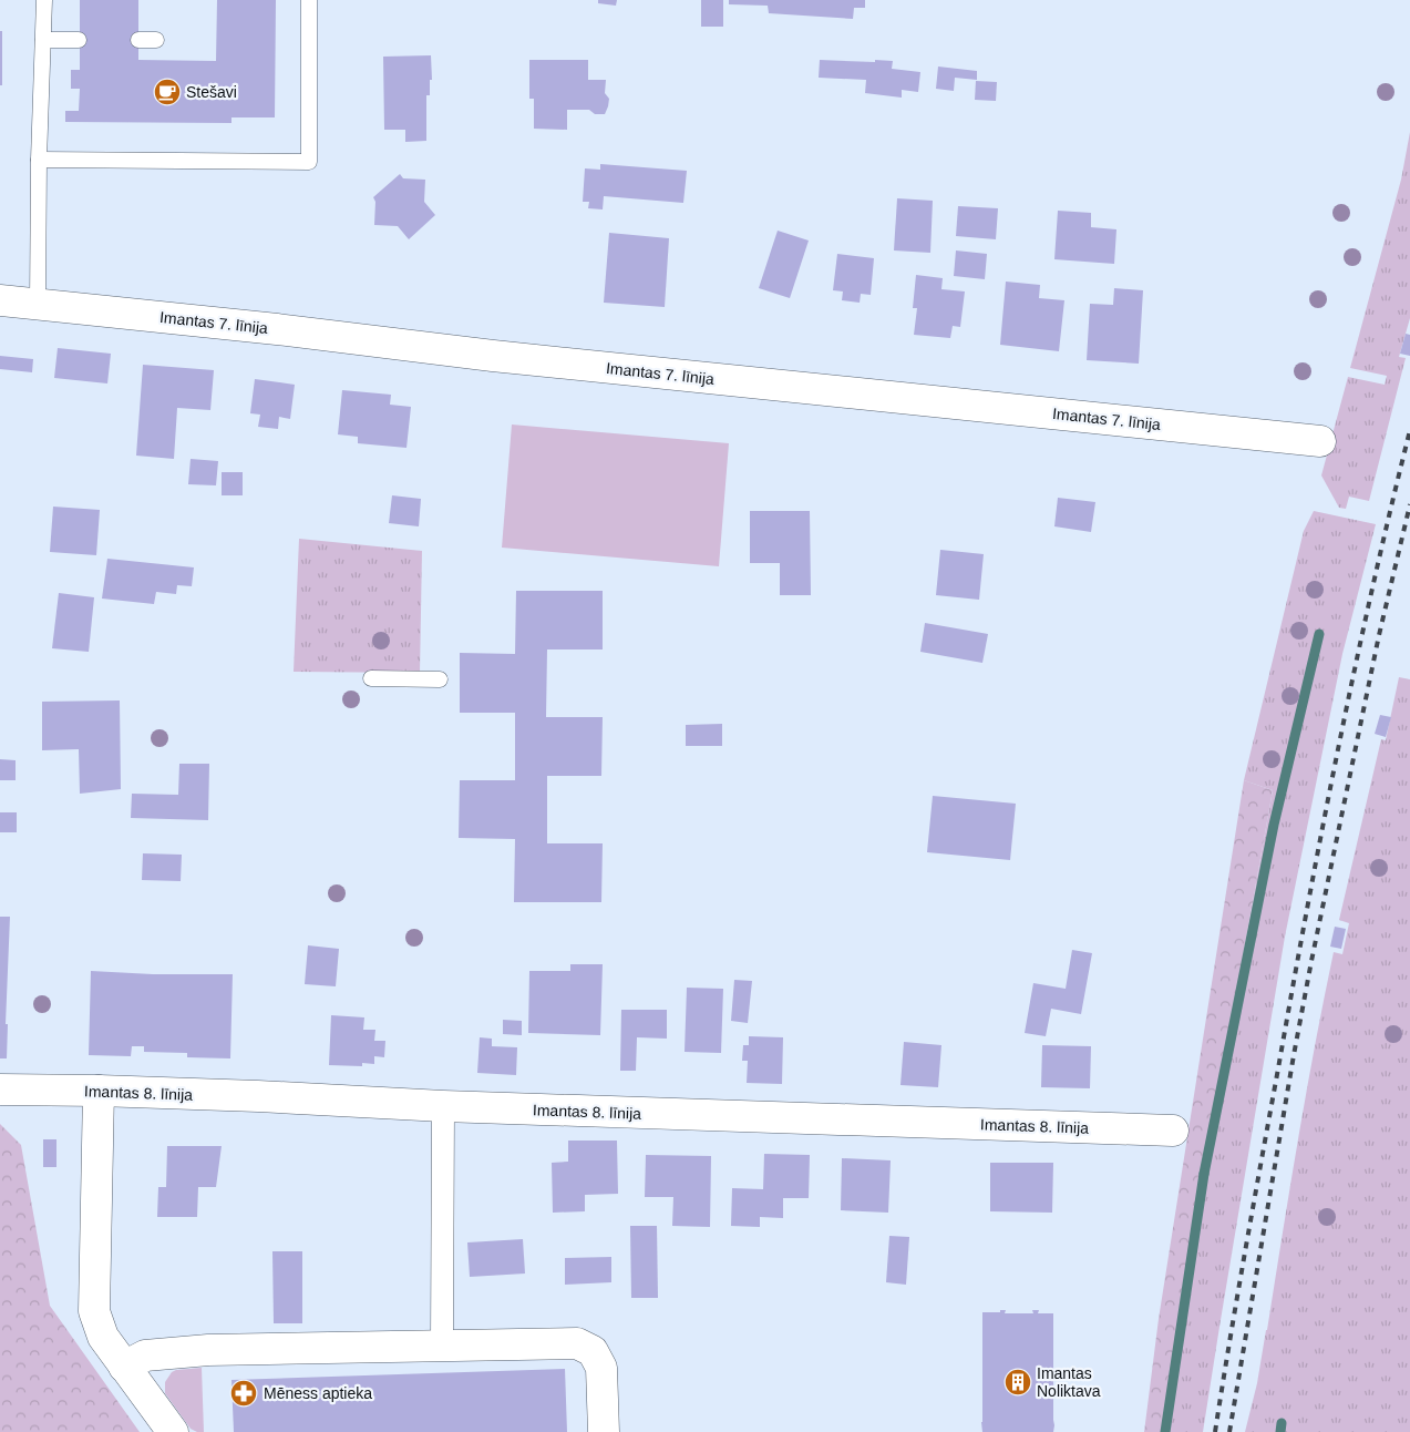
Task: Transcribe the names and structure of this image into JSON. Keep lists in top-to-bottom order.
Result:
{
  "streets": {
    "street": ["Imantas 7. līnija", "Imantas 8. līnija"]
  },
  "places": {
    "cafe": ["Stešavi"],
    "building": ["Imantas Noliktava"],
    "pharmacy": ["Mēness aptieka"]
  }
}
